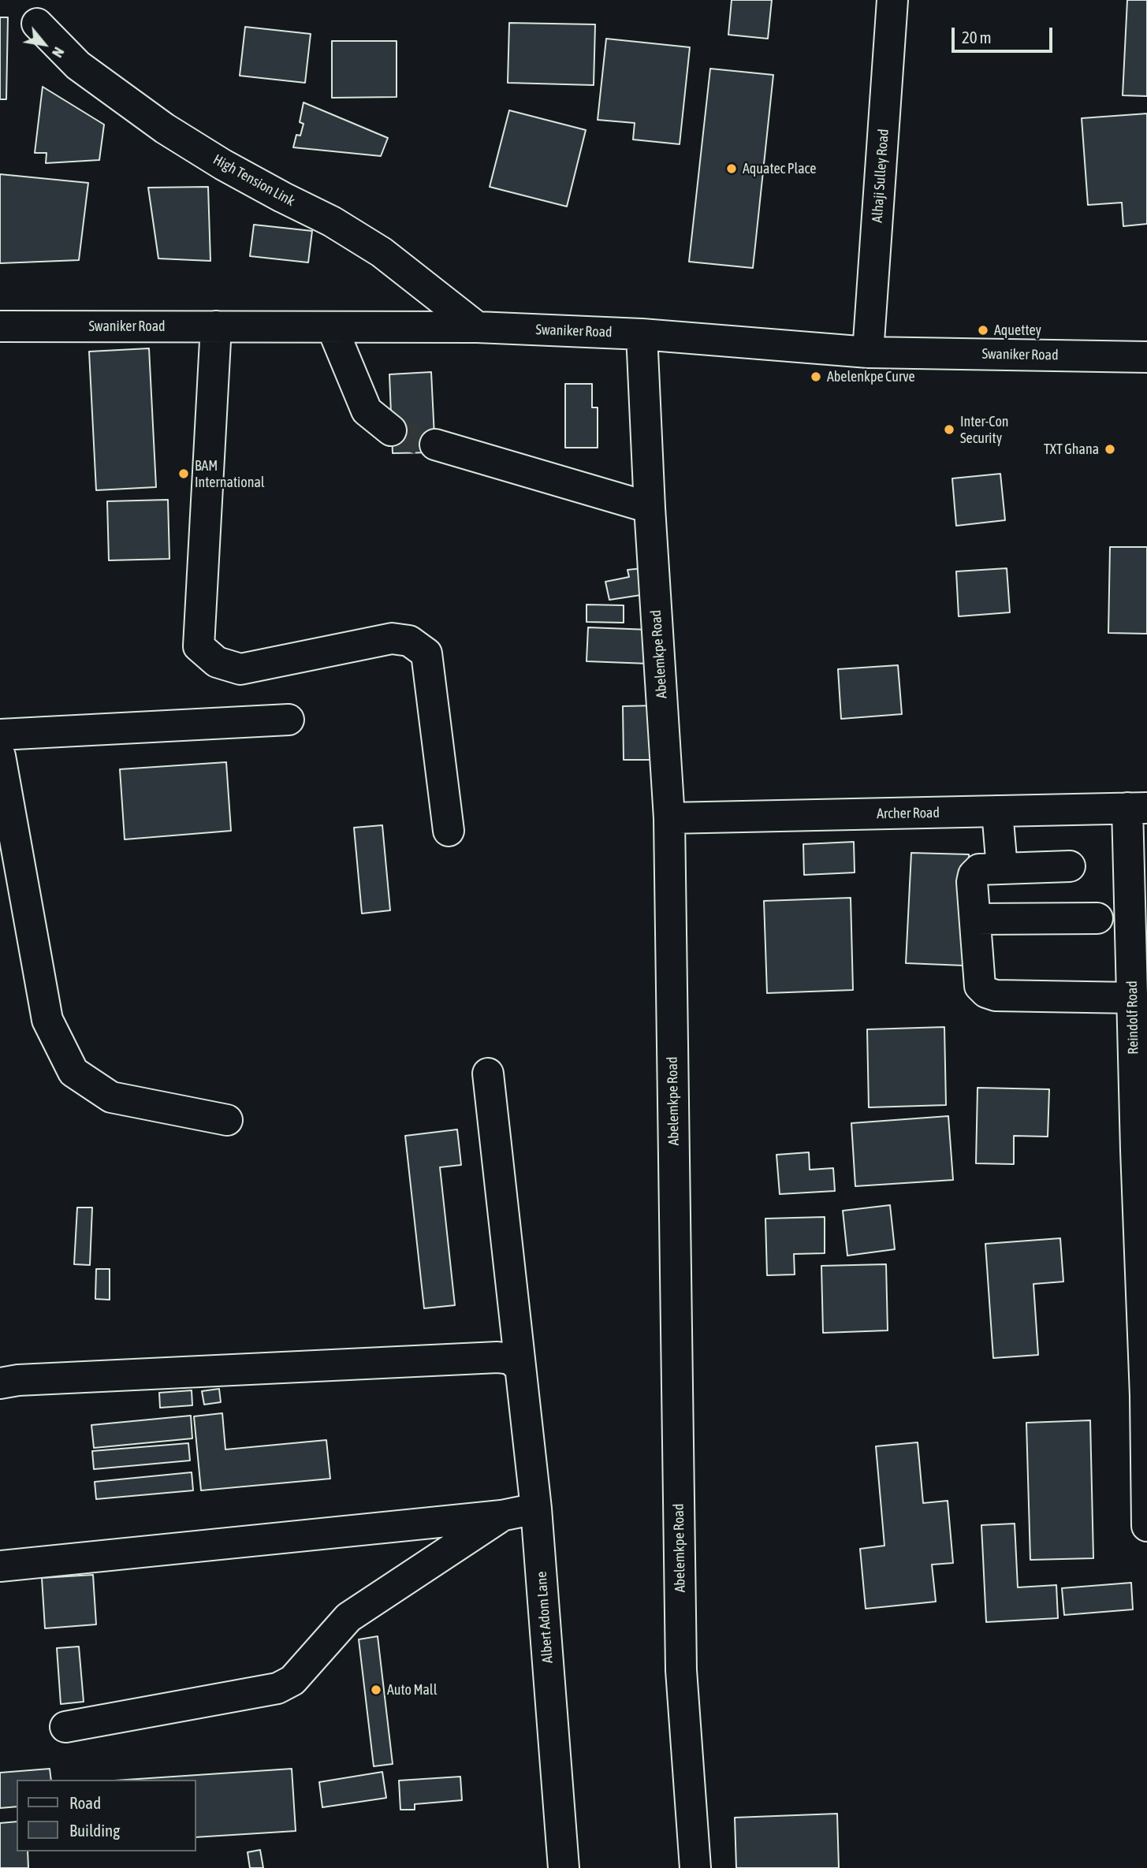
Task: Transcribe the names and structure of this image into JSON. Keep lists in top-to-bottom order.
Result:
{
  "streets": {
    "street": [
      "Alhaji Sulley Road",
      "High Tension Link",
      "Swaniker Road",
      "Abelemkpe Road",
      "Archer Road",
      "Reindolf Road",
      "Albert Adom Lane"
    ]
  },
  "crossings": [
    ["Alhaji Sulley Road", "Swaniker Road"],
    ["High Tension Link", "Swaniker Road"],
    ["Swaniker Road", "Abelemkpe Road"],
    ["Abelemkpe Road", "Archer Road"],
    ["Archer Road", "Reindolf Road"]
  ],
  "places": [
    "Aquatec Place",
    "Aquettey",
    "Abelenkpe Curve",
    "Inter-Con Security",
    "TXT Ghana",
    "BAM International",
    "Auto Mall"
  ],
  "legend": ["Road", "Building"],
  "scale_bar": "20 m",
  "north": "bottom right"
}
